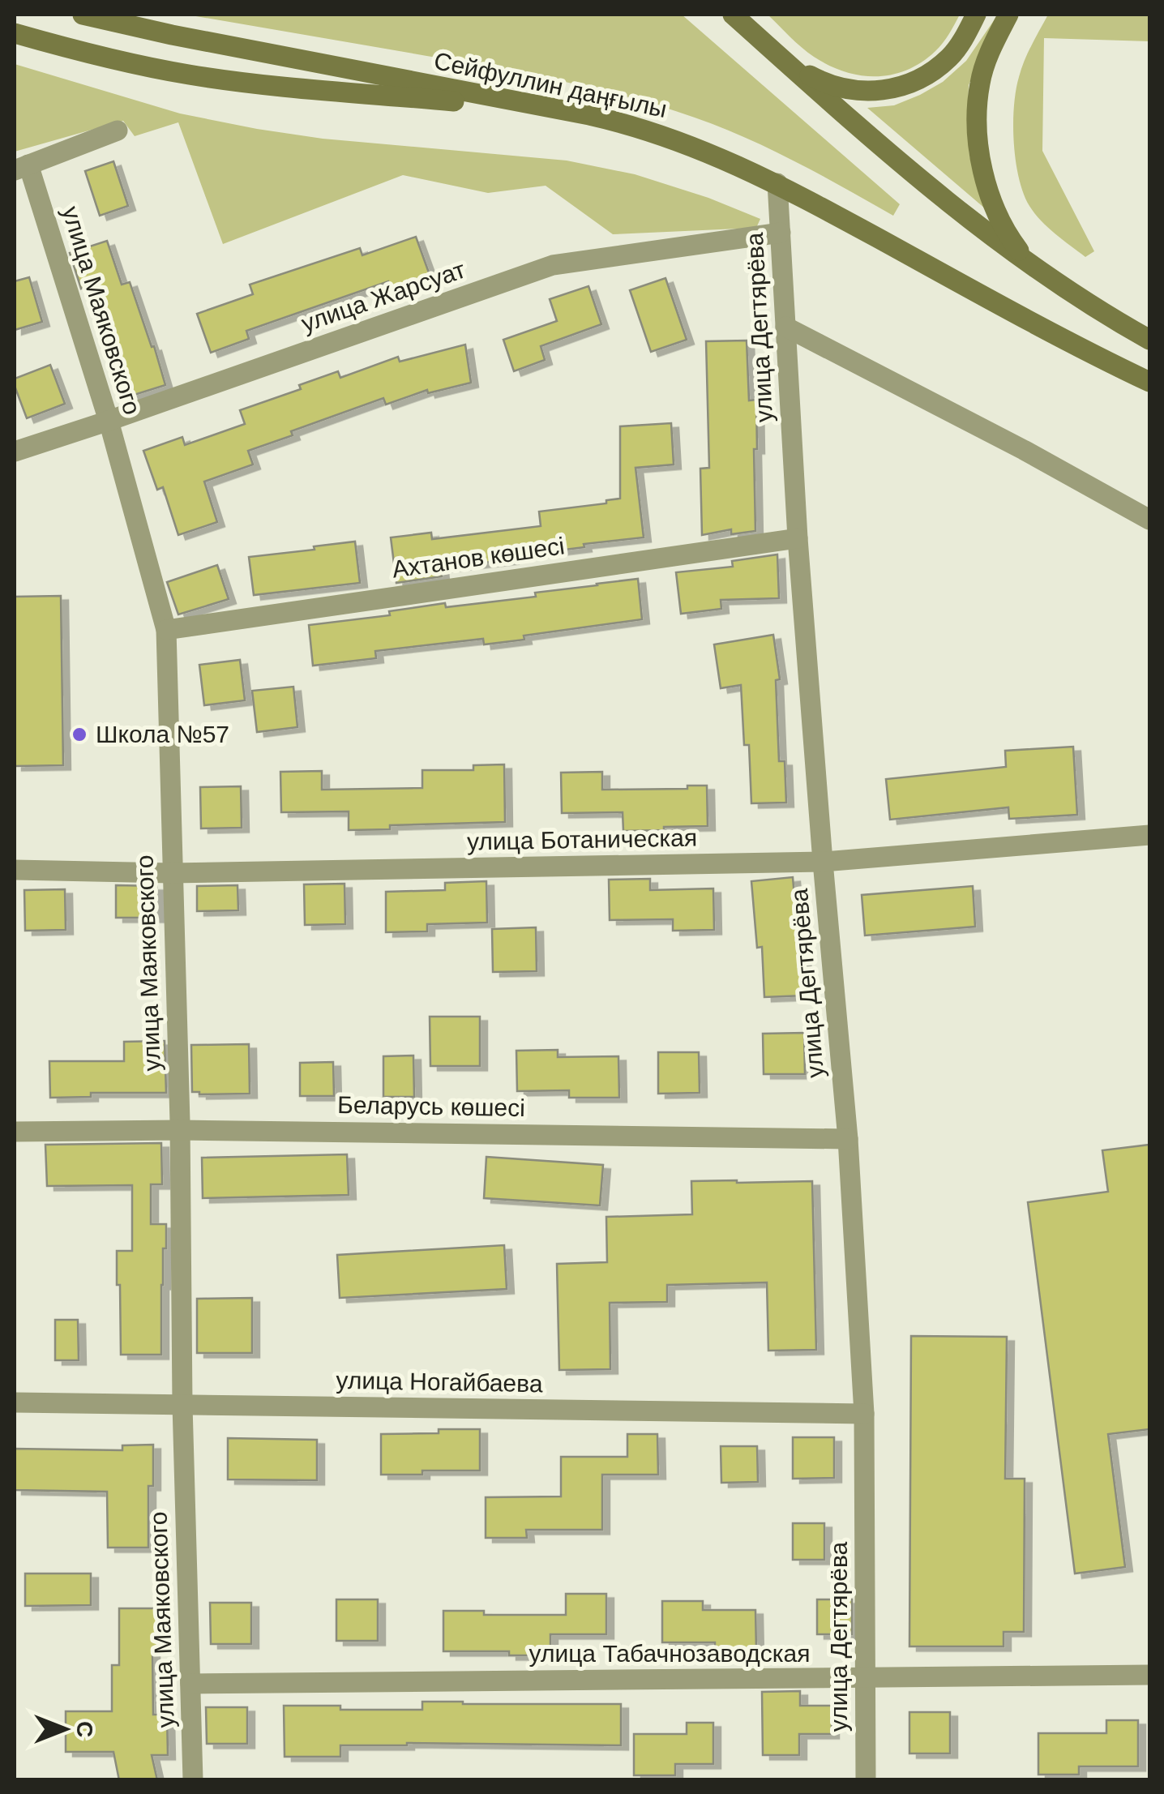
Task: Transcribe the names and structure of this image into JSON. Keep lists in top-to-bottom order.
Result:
{
  "streets": {
    "main road": ["Сейфуллин даңғылы"],
    "street": [
      "улица Жарсуат",
      "улица Маяковского",
      "улица Дегтярёва",
      "Ахтанов көшесі",
      "улица Ботаническая",
      "Беларусь көшесі",
      "улица Ногайбаева",
      "улица Табачнозаводская"
    ]
  },
  "crossings": [
    ["Сейфуллин даңғылы", "улица Дегтярёва"],
    ["улица Жарсуат", "улица Маяковского"],
    ["улица Жарсуат", "улица Дегтярёва"],
    ["улица Маяковского", "Ахтанов көшесі"],
    ["улица Маяковского", "улица Ботаническая"],
    ["улица Маяковского", "Беларусь көшесі"],
    ["улица Маяковского", "улица Ногайбаева"],
    ["улица Маяковского", "улица Табачнозаводская"],
    ["улица Дегтярёва", "Ахтанов көшесі"],
    ["улица Дегтярёва", "улица Ботаническая"],
    ["улица Дегтярёва", "Беларусь көшесі"],
    ["улица Дегтярёва", "улица Ногайбаева"],
    ["улица Дегтярёва", "улица Табачнозаводская"]
  ],
  "places": ["Школа №57"],
  "north": "right"
}
